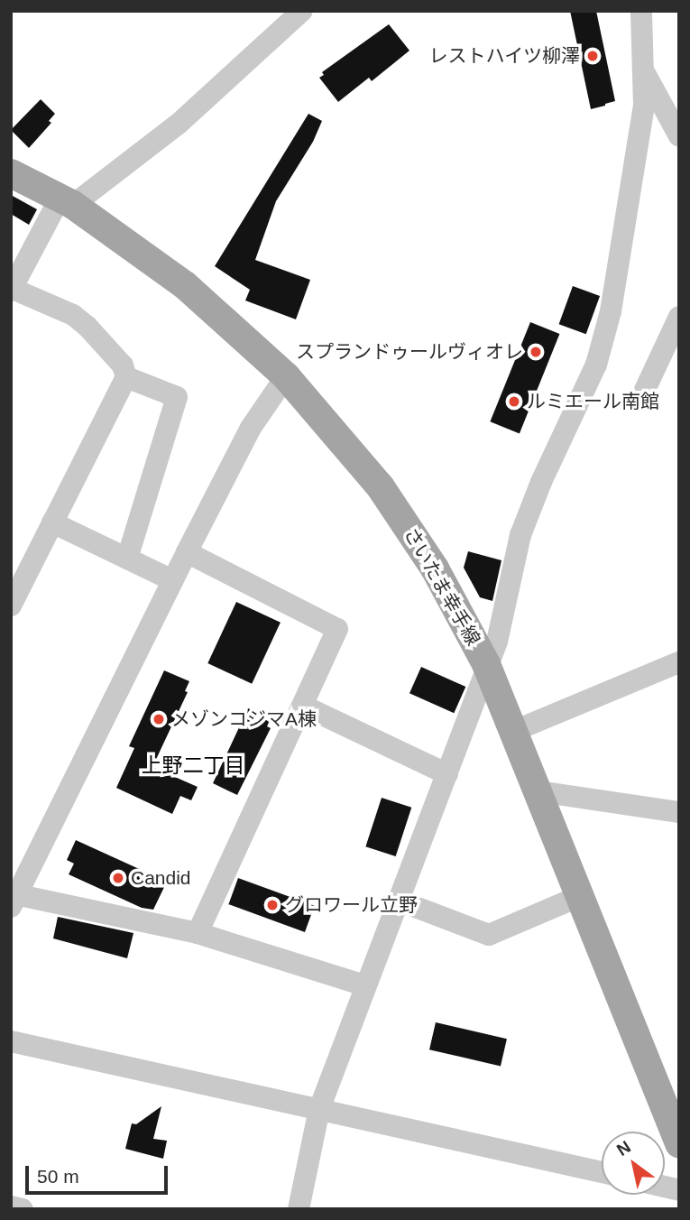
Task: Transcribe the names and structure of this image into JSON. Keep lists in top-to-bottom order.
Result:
{
  "streets": {
    "main road": ["さいたま幸手線"]
  },
  "districts": ["上野二丁目"],
  "places": [
    "レストハイツ柳澤",
    "スプランドゥールヴィオレ",
    "ルミエール南館",
    "メゾンコジマA棟",
    "Candid",
    "グロワール立野"
  ],
  "scale_bar": "50 m",
  "north": "top left"
}
